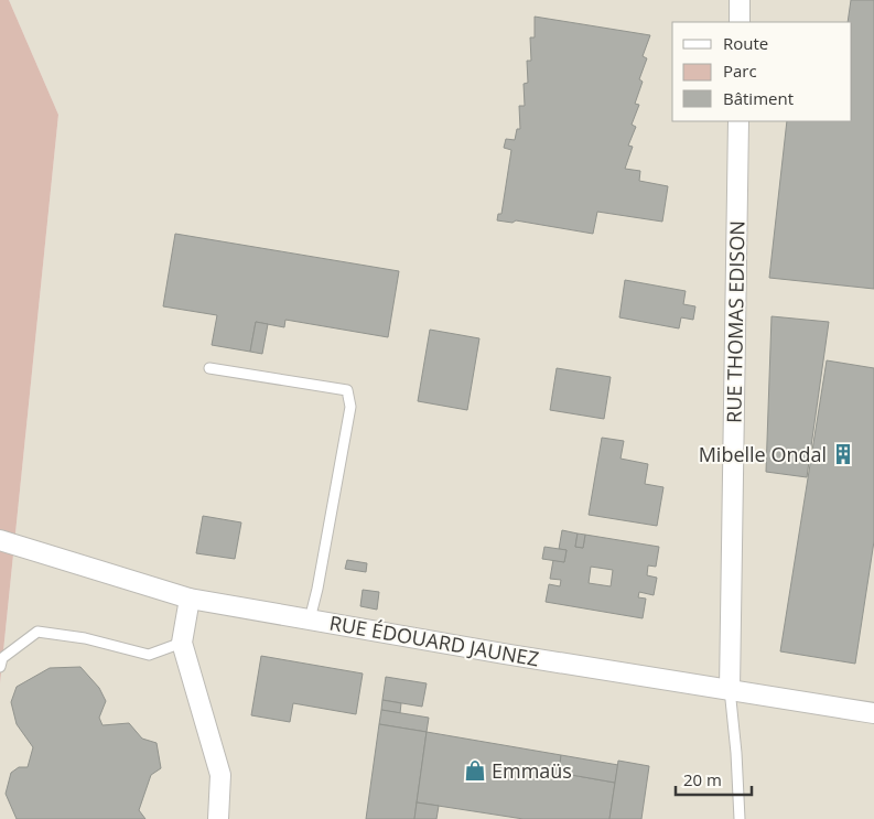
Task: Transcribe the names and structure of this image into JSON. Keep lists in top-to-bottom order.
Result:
{
  "streets": {
    "street": ["RUE THOMAS EDISON", "RUE ÉDOUARD JAUNEZ"]
  },
  "crossings": [
    ["RUE THOMAS EDISON", "RUE ÉDOUARD JAUNEZ"]
  ],
  "places": {
    "building": ["Mibelle Ondal"],
    "shop": ["Emmaüs"]
  },
  "legend": ["Route", "Parc", "Bâtiment"],
  "scale_bar": "20 m"
}
